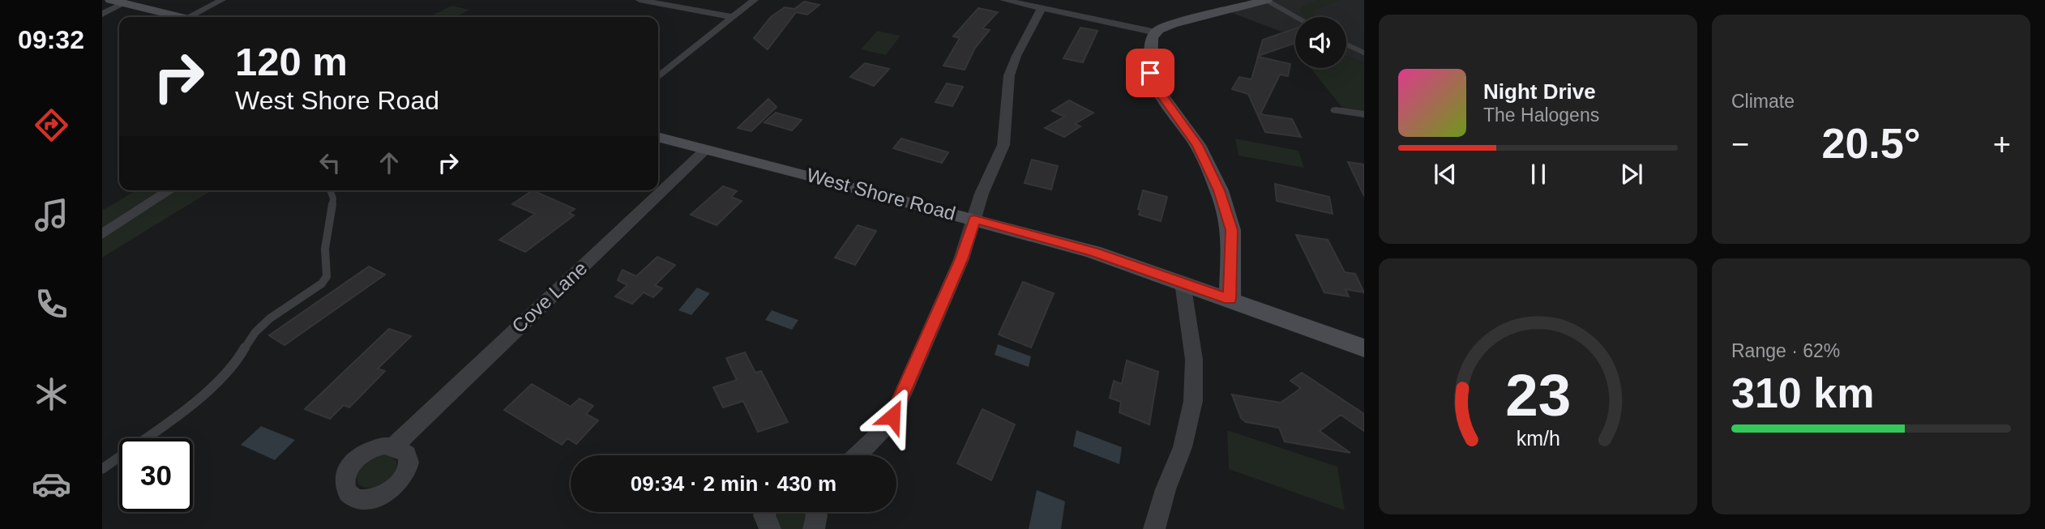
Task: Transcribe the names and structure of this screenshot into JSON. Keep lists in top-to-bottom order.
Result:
{
  "streets": {
    "main road": ["West Shore Road"],
    "street": ["Cove Lane"]
  },
  "crossings": [
    ["West Shore Road", "Cove Lane"]
  ],
  "page": {
    "tabs": "09:32",
    "tile": [
      "Climate",
      ["Range · 62%", "310 km"]
    ],
    "turn": ["120 m", "West Shore Road"],
    "song": ["Night Drive", "The Halogens"],
    "heat": ["−", "20.5°", "+"],
    "limit": "30",
    "trip": "09:34 · 2 min · 430 m",
    "gauge": ["23", "km/h"]
  }
}
